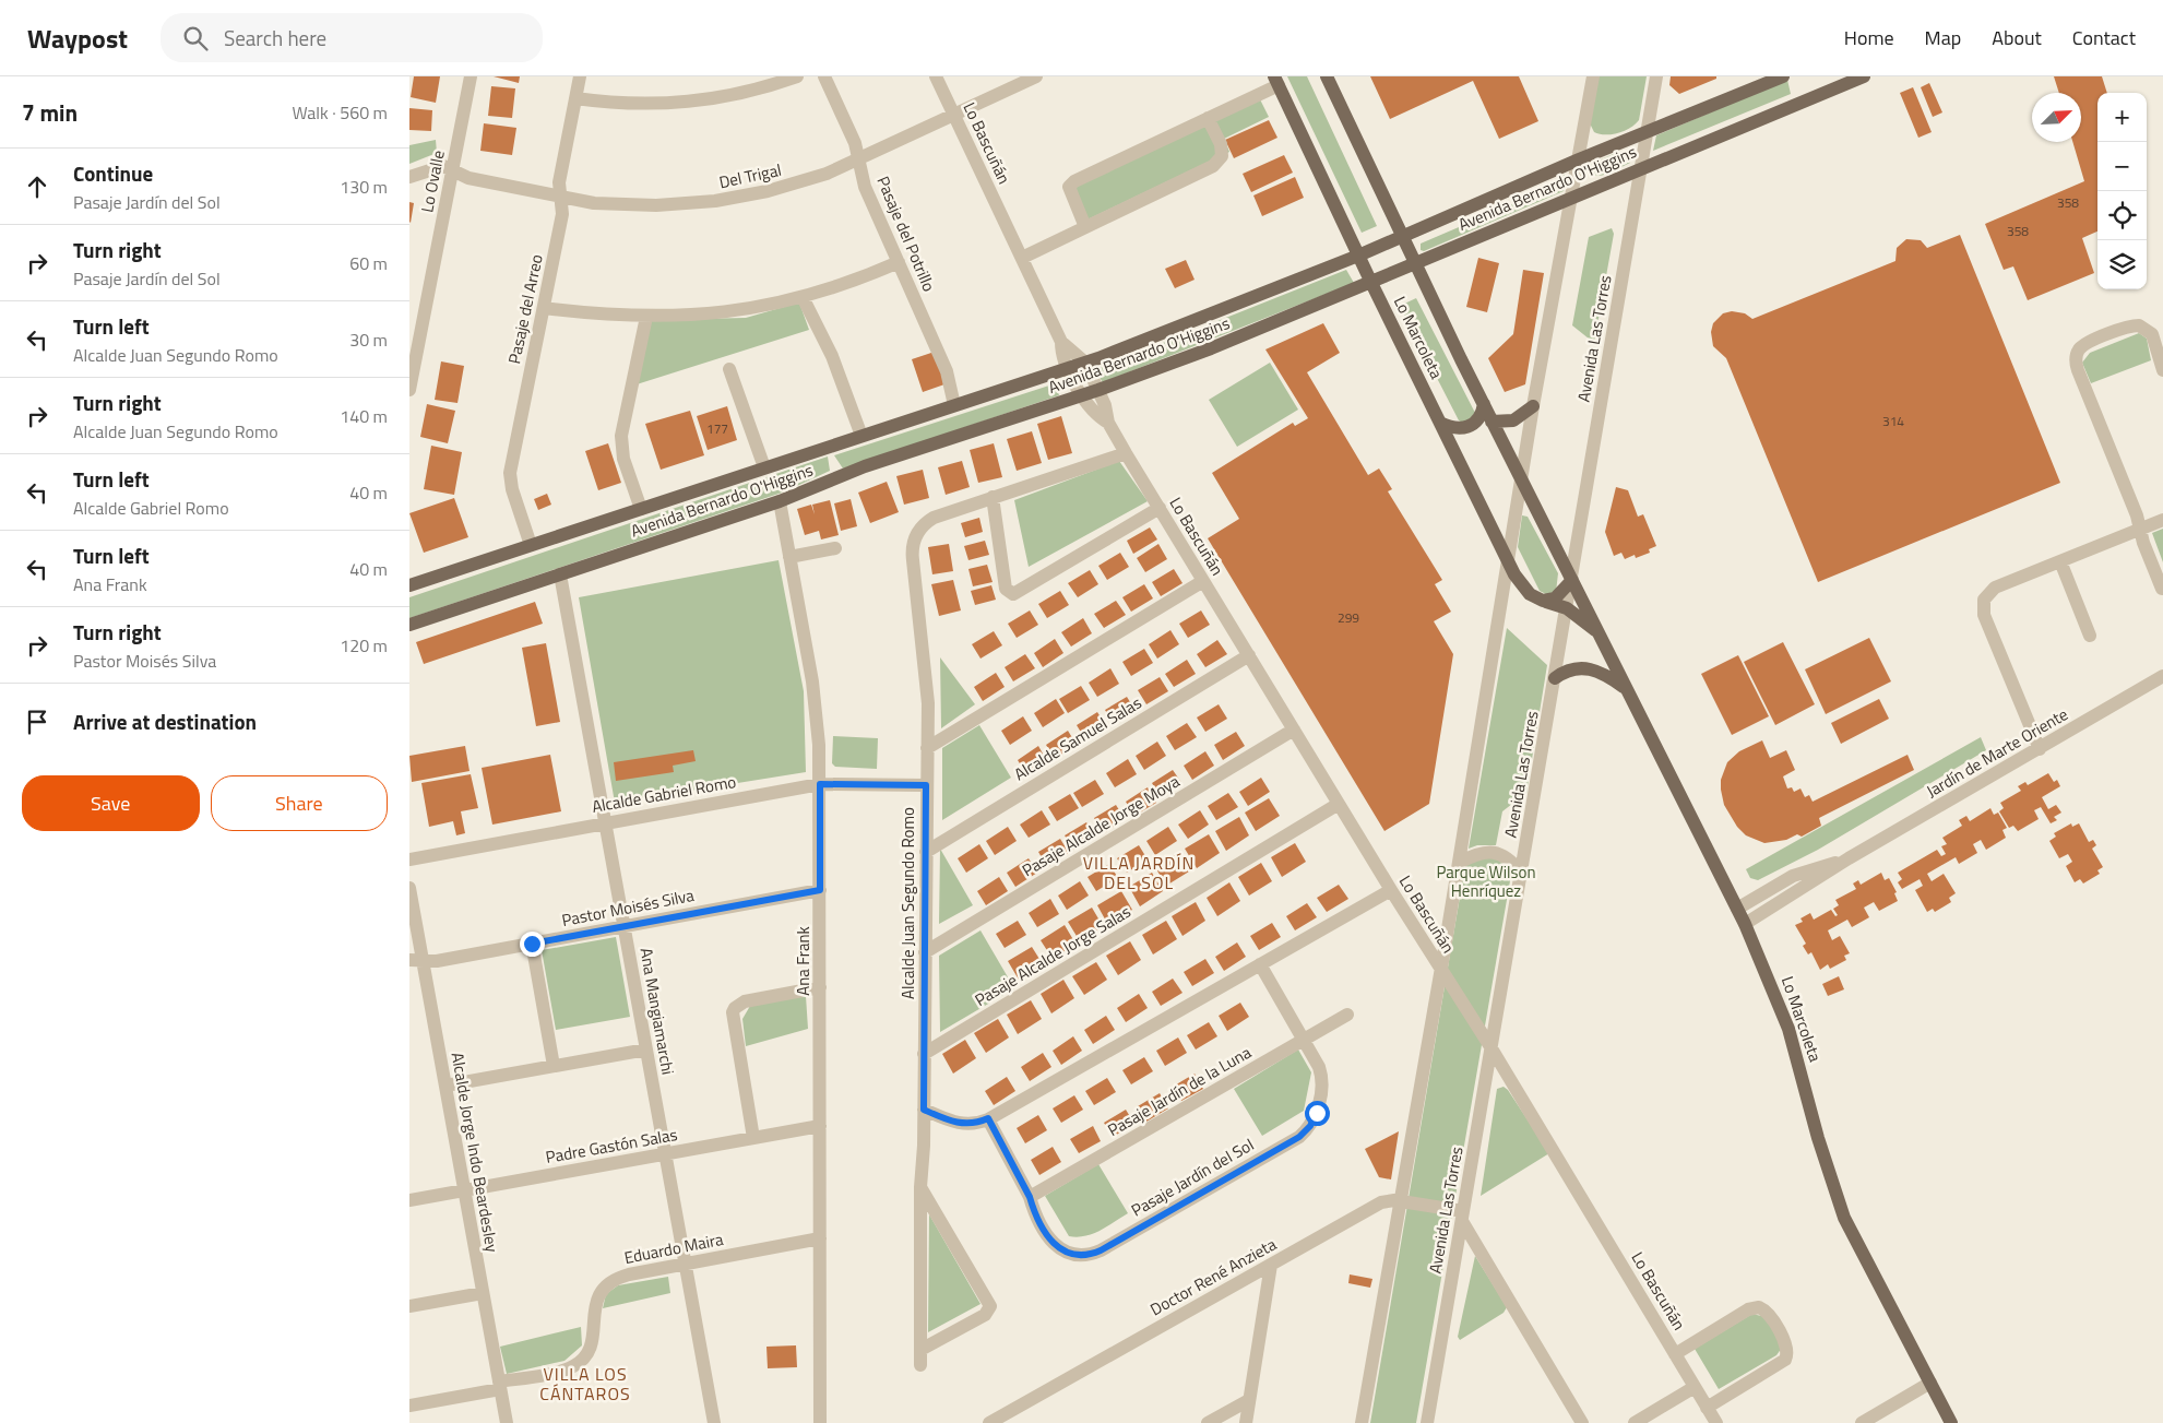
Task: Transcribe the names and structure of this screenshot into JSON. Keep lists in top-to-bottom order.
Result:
{
  "streets": {
    "main road": ["Avenida Bernardo O'Higgins", "Lo Marcoleta"],
    "street": [
      "Lo Bascuñán",
      "Del Trigal",
      "Lo Ovalle",
      "Pasaje del Potrillo",
      "Pasaje del Arreo",
      "Avenida Las Torres",
      "Alcalde Samuel Salas",
      "Jardín de Marte Oriente",
      "Alcalde Gabriel Romo",
      "Pasaje Alcalde Jorge Moya",
      "Alcalde Juan Segundo Romo",
      "Pastor Moisés Silva",
      "Pasaje Alcalde Jorge Salas",
      "Ana Frank",
      "Ana Mangiamarchi",
      "Pasaje Jardín de la Luna",
      "Padre Gastón Salas",
      "Alcalde Jorge Indo Beardesley",
      "Pasaje Jardín del Sol",
      "Eduardo Maira",
      "Doctor René Anzieta"
    ]
  },
  "crossings": [
    ["Lo Bascuñán", "Del Trigal"],
    ["Lo Bascuñán", "Avenida Bernardo O'Higgins"],
    ["Lo Bascuñán", "Avenida Las Torres"],
    ["Lo Bascuñán", "Alcalde Samuel Salas"],
    ["Lo Bascuñán", "Pasaje Alcalde Jorge Moya"],
    ["Lo Bascuñán", "Pasaje Alcalde Jorge Salas"],
    ["Del Trigal", "Lo Ovalle"],
    ["Del Trigal", "Pasaje del Potrillo"],
    ["Del Trigal", "Pasaje del Arreo"],
    ["Avenida Bernardo O'Higgins", "Pasaje del Potrillo"],
    ["Avenida Bernardo O'Higgins", "Pasaje del Arreo"],
    ["Avenida Bernardo O'Higgins", "Lo Marcoleta"],
    ["Avenida Bernardo O'Higgins", "Avenida Las Torres"],
    ["Avenida Bernardo O'Higgins", "Ana Frank"],
    ["Avenida Bernardo O'Higgins", "Ana Mangiamarchi"],
    ["Lo Marcoleta", "Avenida Las Torres"],
    ["Lo Marcoleta", "Jardín de Marte Oriente"],
    ["Avenida Las Torres", "Doctor René Anzieta"],
    ["Alcalde Samuel Salas", "Alcalde Juan Segundo Romo"],
    ["Alcalde Gabriel Romo", "Alcalde Juan Segundo Romo"],
    ["Alcalde Gabriel Romo", "Ana Frank"],
    ["Alcalde Gabriel Romo", "Ana Mangiamarchi"],
    ["Pasaje Alcalde Jorge Moya", "Alcalde Juan Segundo Romo"],
    ["Alcalde Juan Segundo Romo", "Pasaje Alcalde Jorge Salas"],
    ["Pastor Moisés Silva", "Ana Frank"],
    ["Pastor Moisés Silva", "Ana Mangiamarchi"],
    ["Pastor Moisés Silva", "Alcalde Jorge Indo Beardesley"],
    ["Ana Frank", "Padre Gastón Salas"],
    ["Ana Frank", "Eduardo Maira"],
    ["Ana Mangiamarchi", "Padre Gastón Salas"],
    ["Ana Mangiamarchi", "Eduardo Maira"],
    ["Pasaje Jardín de la Luna", "Pasaje Jardín del Sol"],
    ["Padre Gastón Salas", "Alcalde Jorge Indo Beardesley"],
    ["Alcalde Jorge Indo Beardesley", "Eduardo Maira"]
  ],
  "districts": ["VILLA JARDÍN DEL SOL", "VILLA LOS CÁNTAROS"],
  "parks": ["Parque Wilson Henríquez"],
  "house_numbers": [
    "358",
    "358",
    "314",
    "177",
    "299"
  ],
  "north": "top right",
  "page": {
    "header": "Waypost",
    "search": "Search here",
    "nav": [
      "Home",
      "Map",
      "About",
      "Contact"
    ],
    "heading": ["7 min", "Walk · 560 m"],
    "map_buttons": ["+", "−"],
    "list": [
      ["Continue", "Pasaje Jardín del Sol", "130 m"],
      ["Turn right", "Pasaje Jardín del Sol", "60 m"],
      ["Turn left", "Alcalde Juan Segundo Romo", "30 m"],
      ["Turn right", "Alcalde Juan Segundo Romo", "140 m"],
      ["Turn left", "Alcalde Gabriel Romo", "40 m"],
      ["Turn left", "Ana Frank", "40 m"],
      ["Turn right", "Pastor Moisés Silva", "120 m"],
      "Arrive at destination"
    ],
    "buttons": ["Save", "Share"]
  }
}
